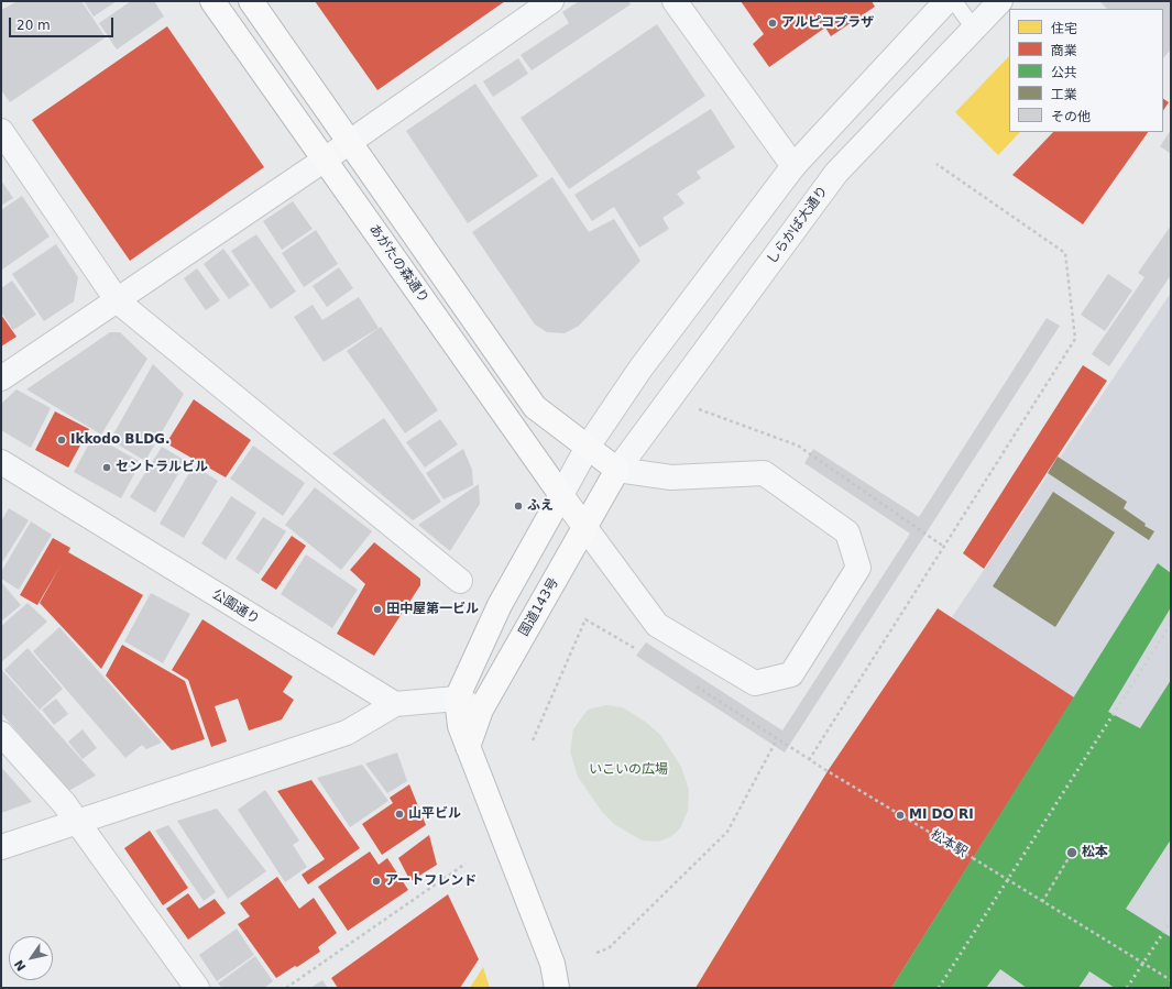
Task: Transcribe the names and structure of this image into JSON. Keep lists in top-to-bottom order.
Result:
{
  "streets": {
    "main road": ["あがたの森通り", "国道143号"],
    "street": ["しらかば大通り", "公園通り"],
    "path": ["松本駅"]
  },
  "crossings": [
    ["しらかば大通り", "国道143号"],
    ["あがたの森通り", "国道143号"]
  ],
  "parks": ["いこいの広場"],
  "places": [
    "アルピコプラザ",
    "Ikkodo BLDG.",
    "セントラルビル",
    "ふえ",
    "田中屋第一ビル",
    "山平ビル",
    "MI DO RI",
    "松本",
    "アートフレンド"
  ],
  "legend": [
    "住宅",
    "商業",
    "公共",
    "工業",
    "その他"
  ],
  "scale_bar": "20 m",
  "north": "bottom left"
}
